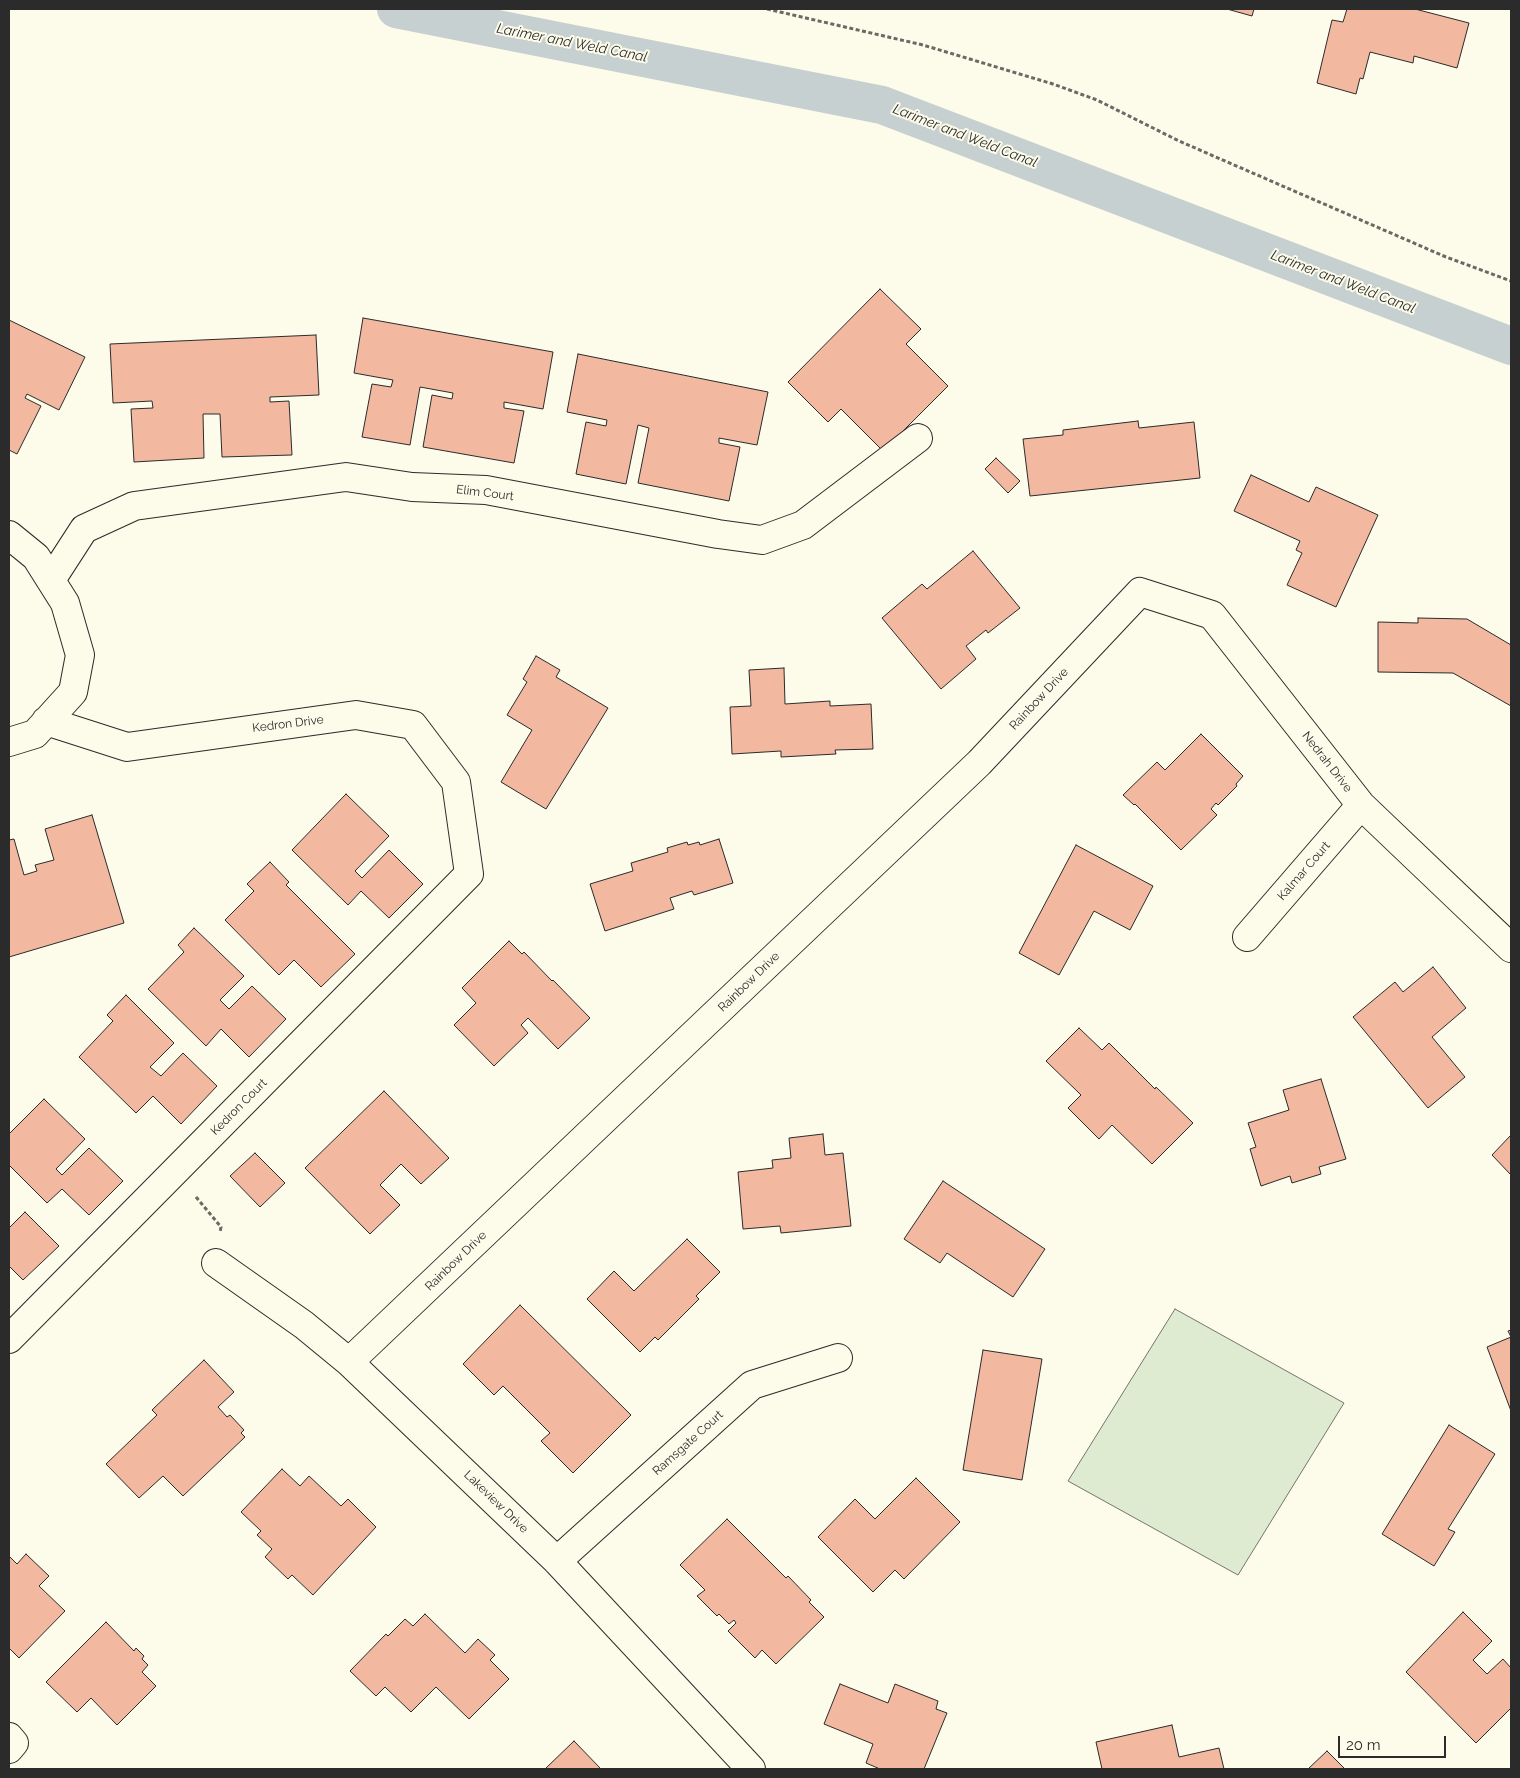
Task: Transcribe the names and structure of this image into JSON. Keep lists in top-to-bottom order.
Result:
{
  "streets": {
    "street": [
      "Elim Court",
      "Rainbow Drive",
      "Kedron Drive",
      "Nedrah Drive",
      "Kalmar Court",
      "Kedron Court",
      "Ramsgate Court",
      "Lakeview Drive"
    ]
  },
  "crossings": [
    ["Rainbow Drive", "Nedrah Drive"],
    ["Rainbow Drive", "Lakeview Drive"],
    ["Kedron Drive", "Kedron Court"],
    ["Nedrah Drive", "Kalmar Court"],
    ["Ramsgate Court", "Lakeview Drive"]
  ],
  "water": ["Larimer and Weld Canal"],
  "scale_bar": "20 m"
}
